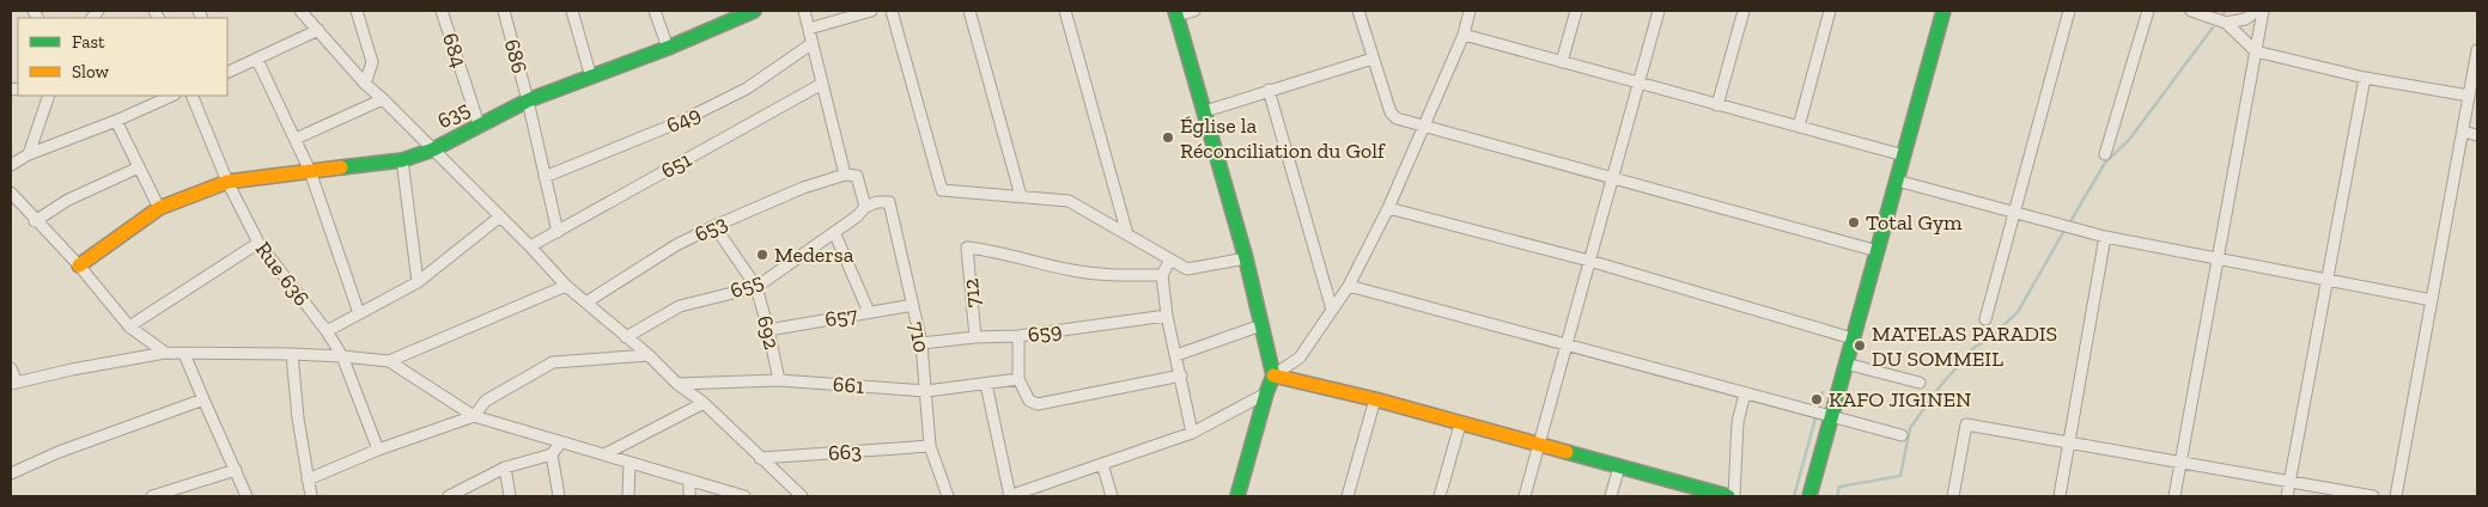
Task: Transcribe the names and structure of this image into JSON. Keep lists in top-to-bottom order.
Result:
{
  "streets": {
    "street": [
      "684",
      "686",
      "635",
      "649",
      "651",
      "653",
      "Rue 636",
      "655",
      "712",
      "657",
      "692",
      "659",
      "710",
      "661",
      "663"
    ]
  },
  "crossings": [
    ["684", "635"],
    ["686", "635"],
    ["686", "649"],
    ["686", "651"],
    ["635", "Rue 636"],
    ["653", "692"],
    ["655", "692"],
    ["655", "710"],
    ["712", "659"],
    ["657", "692"],
    ["657", "710"],
    ["692", "661"],
    ["659", "710"],
    ["710", "661"],
    ["710", "663"]
  ],
  "places": [
    "Église la Réconciliation du Golf",
    "Total Gym",
    "Medersa",
    "MATELAS PARADIS DU SOMMEIL",
    "KAFO JIGINEN"
  ],
  "legend": ["Fast", "Slow"]
}
